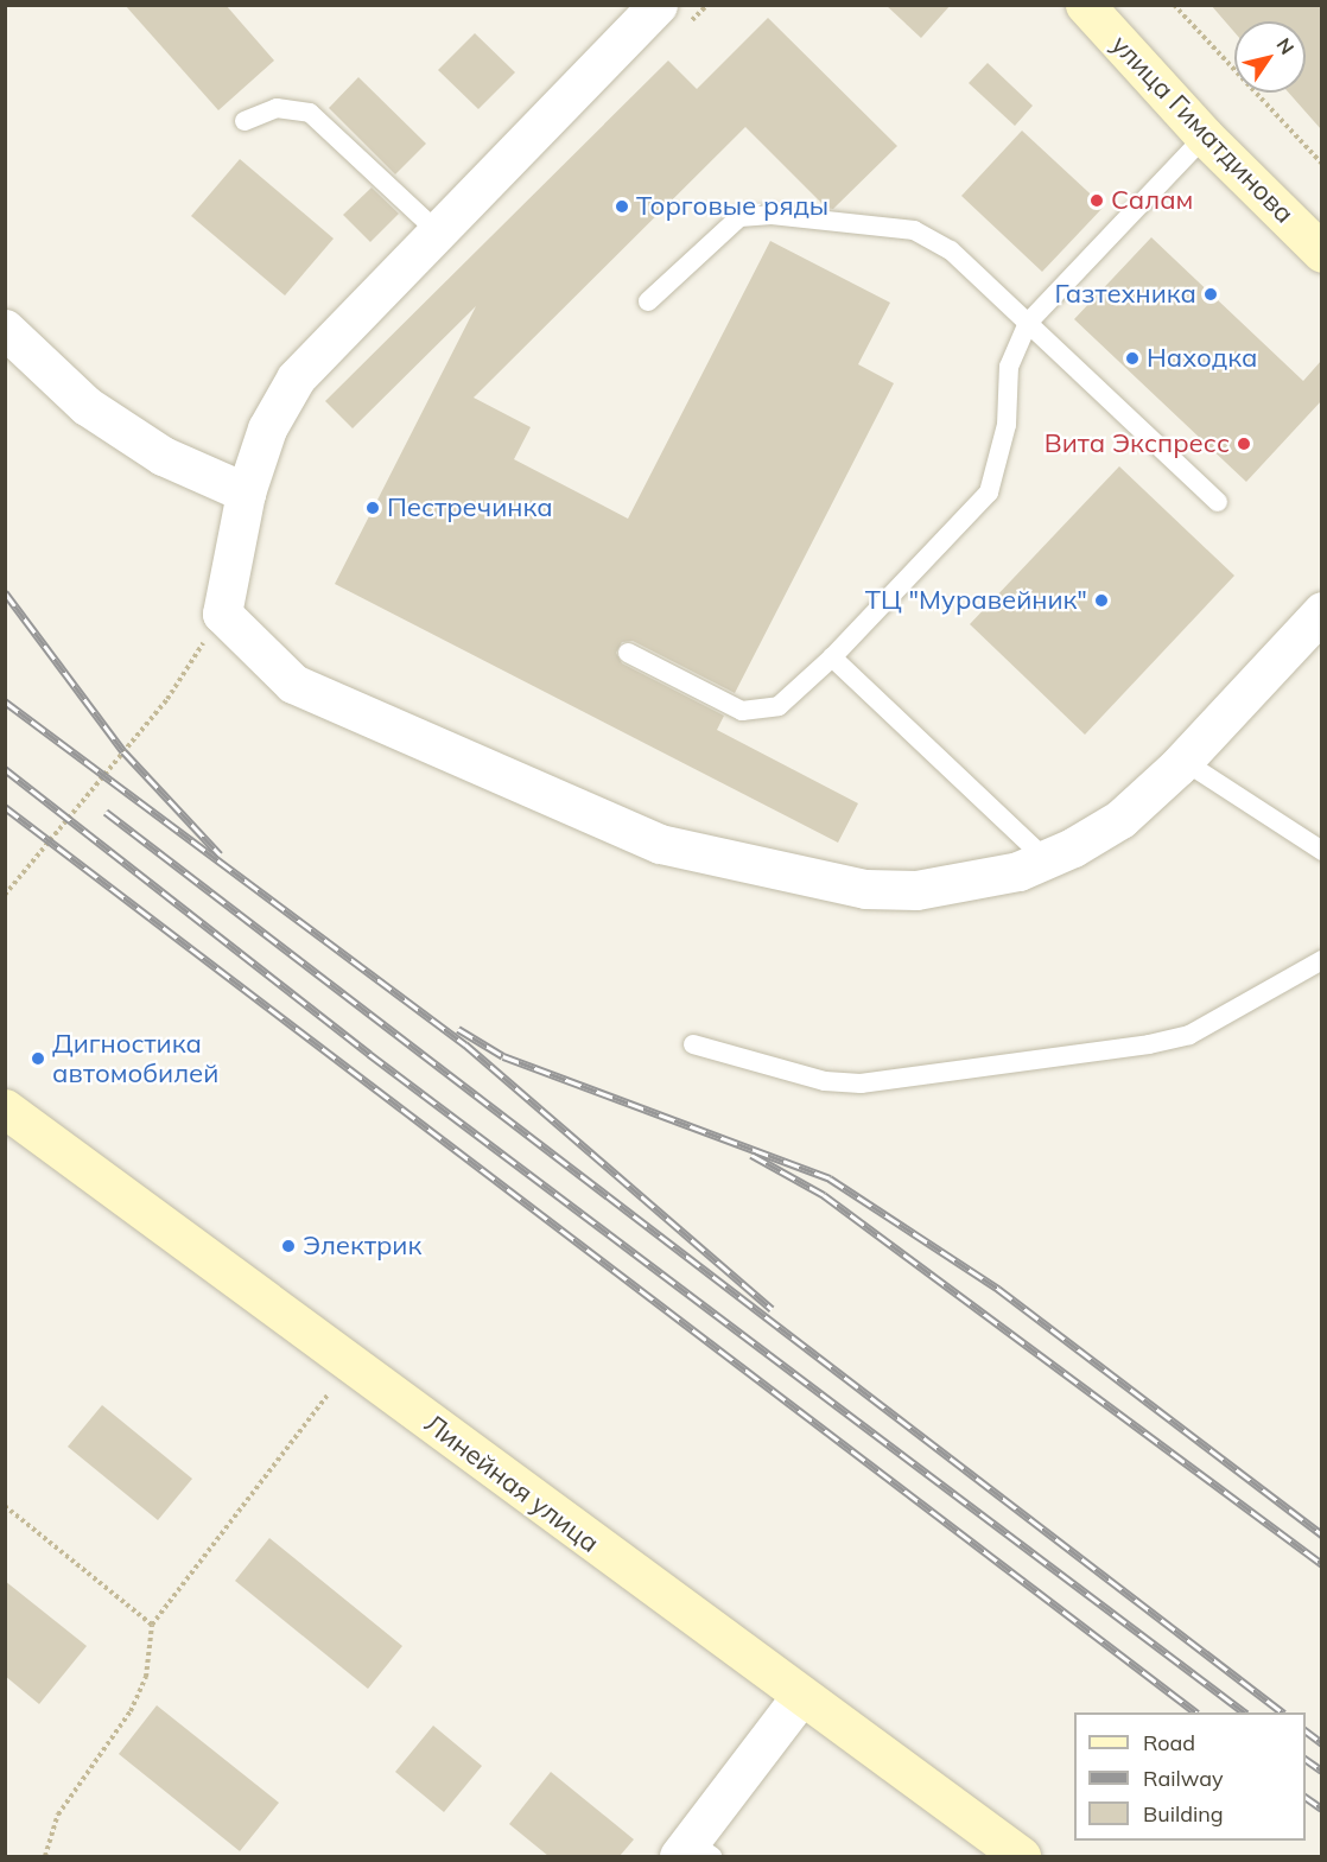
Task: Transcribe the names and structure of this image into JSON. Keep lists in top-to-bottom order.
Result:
{
  "streets": {
    "street": ["улица Гиматдинова", "Линейная улица"]
  },
  "places": [
    "Салам",
    "Торговые ряды",
    "Газтехника",
    "Находка",
    "Вита Экспресс",
    "Пестречинка",
    "ТЦ \"Муравейник\"",
    "Дигностика автомобилей",
    "Электрик"
  ],
  "legend": ["Road", "Railway", "Building"],
  "north": "top right"
}
